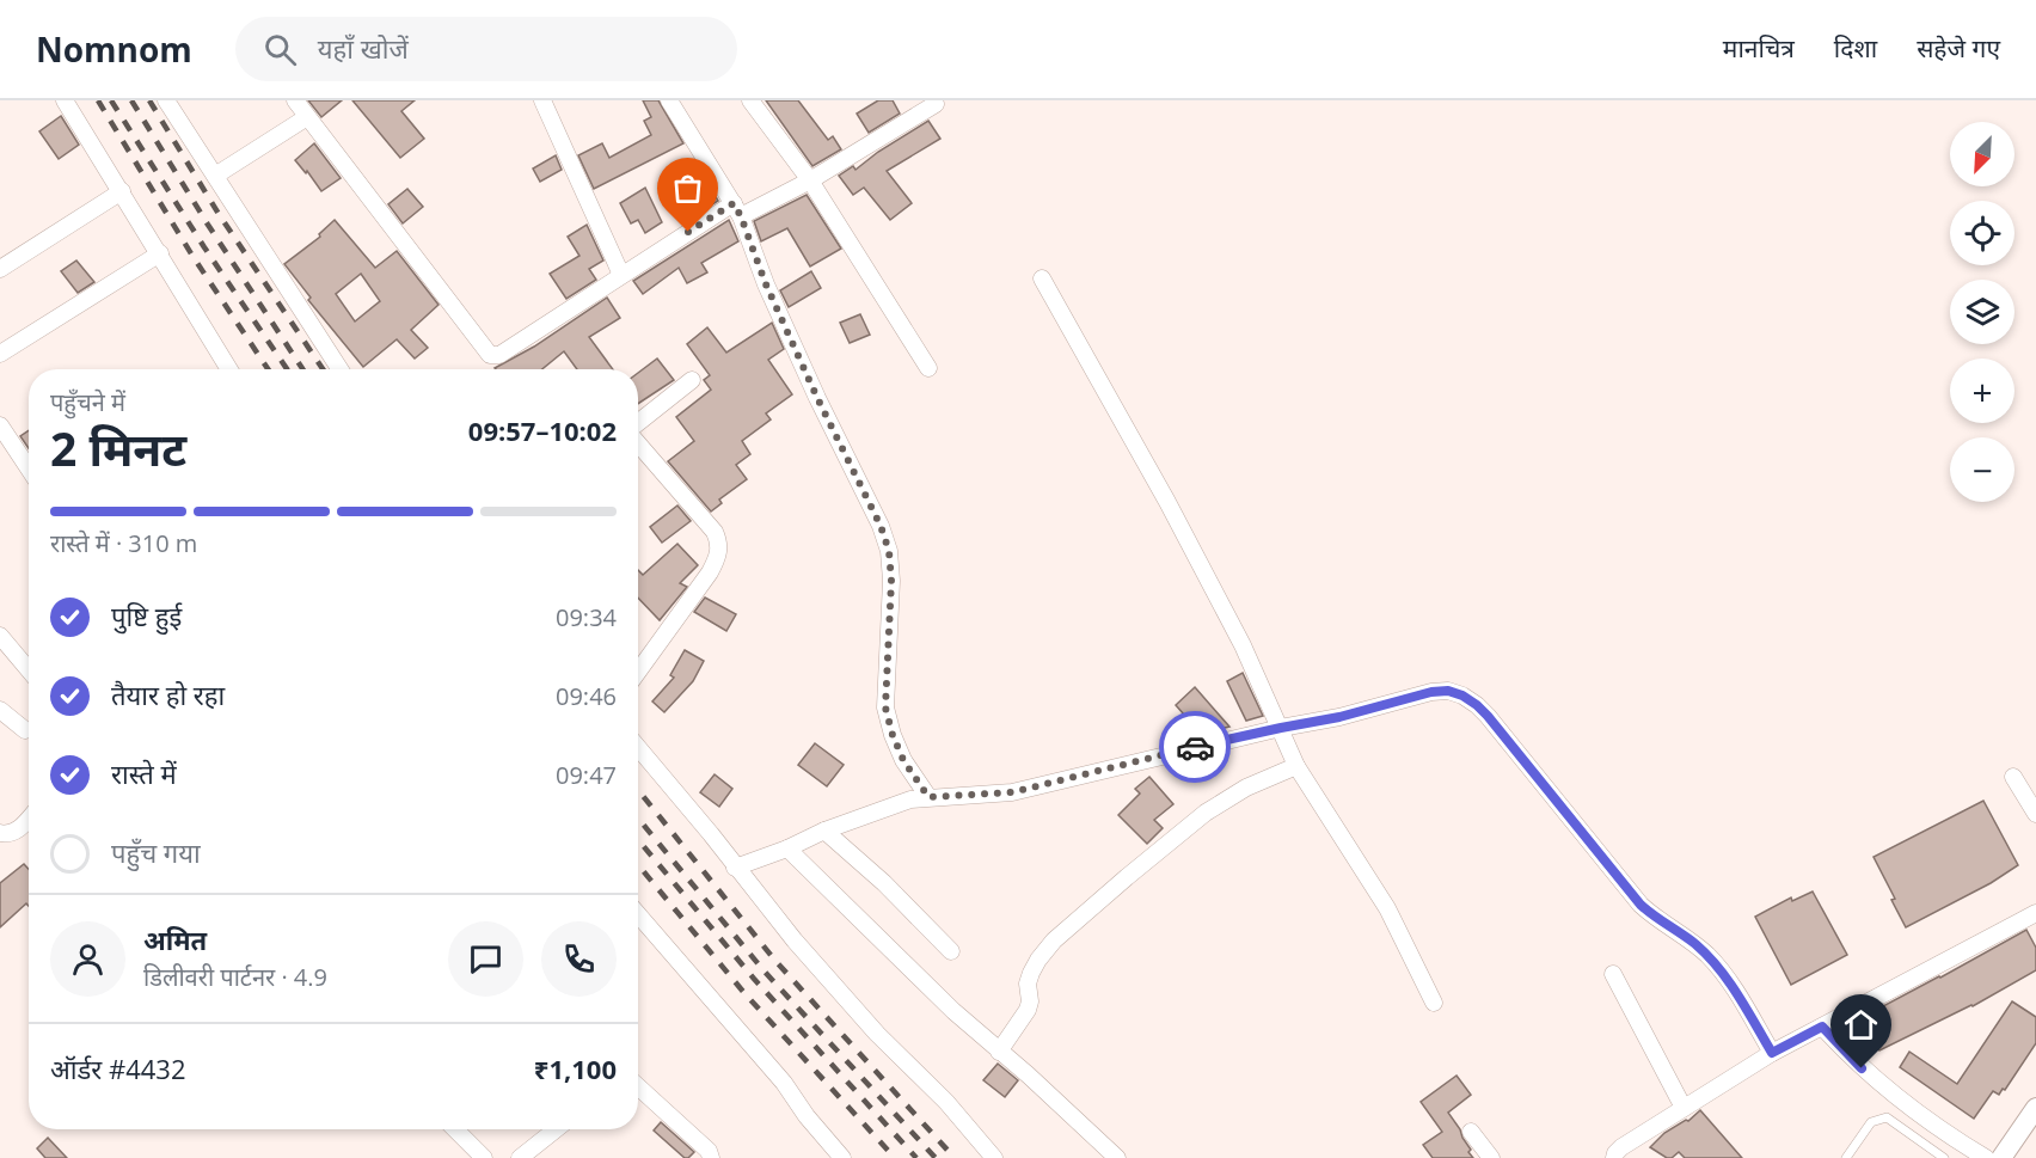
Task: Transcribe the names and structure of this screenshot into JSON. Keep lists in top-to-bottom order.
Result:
{
  "north": "bottom left",
  "page": {
    "header": "Nomnom",
    "search": "यहाँ खोजें",
    "nav": ["मानचित्र", "दिशा", "सहेजे गए"],
    "map_buttons": ["+", "−"],
    "heading": ["2 मिनट", "पहुँचने में", "09:57–10:02"],
    "panel": [
      "अमित",
      "डिलीवरी पार्टनर · 4.9",
      "ऑर्डर #4432",
      "₹1,100"
    ],
    "bar": "रास्ते में · 310 m",
    "list": [
      ["पुष्टि हुई", "09:34"],
      ["तैयार हो रहा", "09:46"],
      ["रास्ते में", "09:47"],
      "पहुँच गया"
    ]
  }
}
